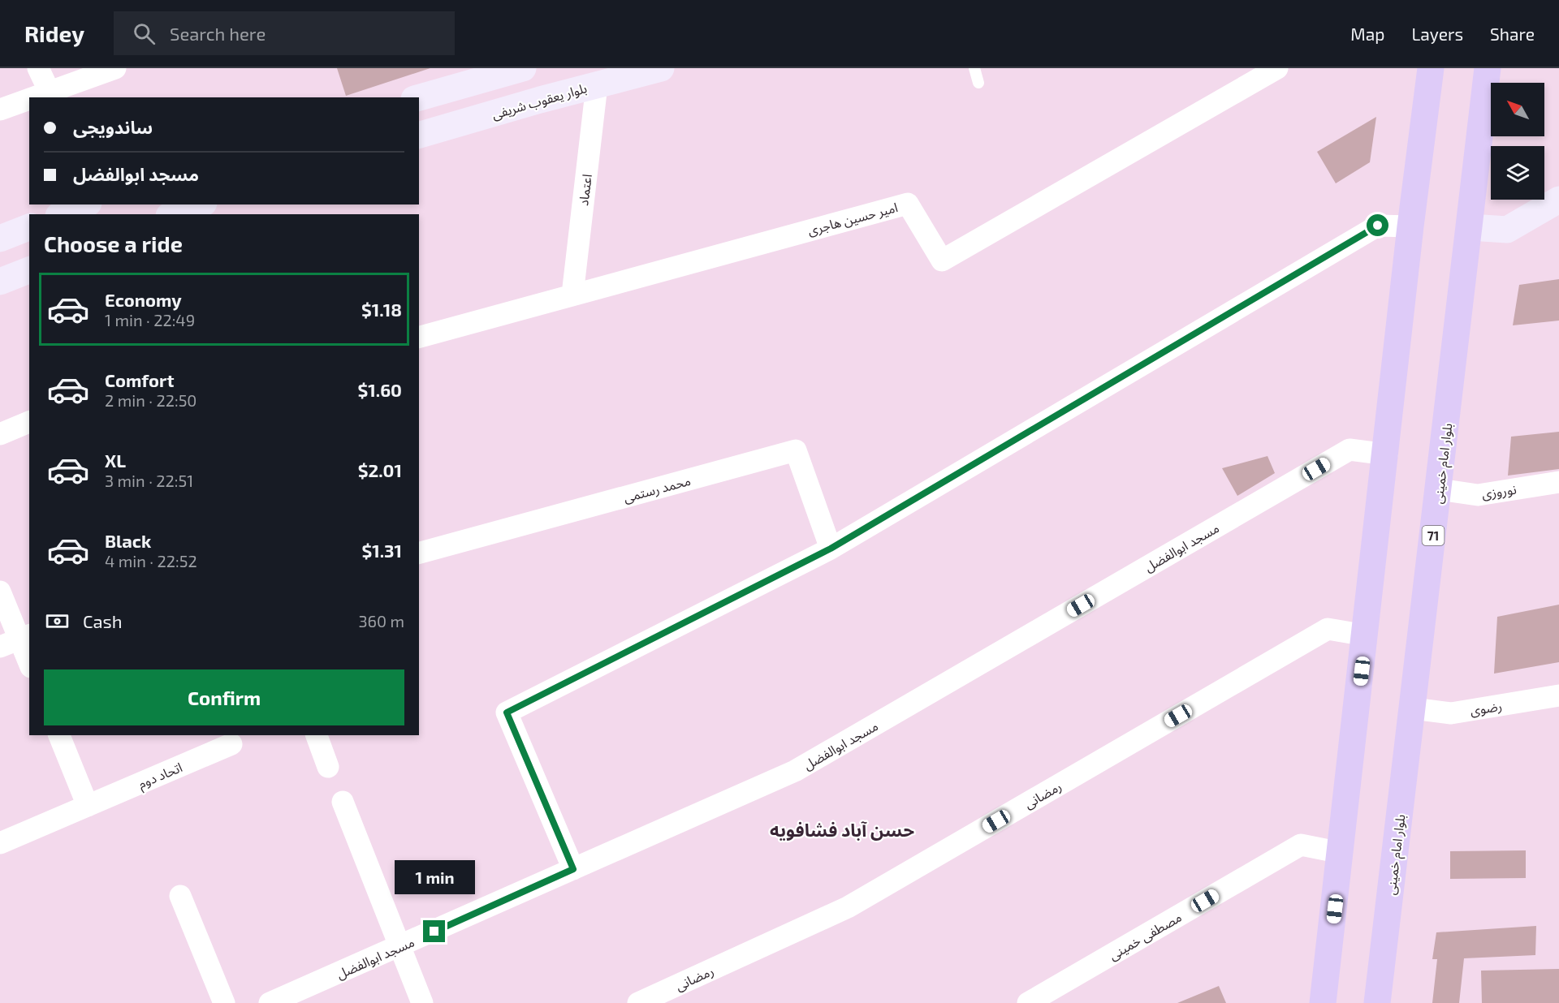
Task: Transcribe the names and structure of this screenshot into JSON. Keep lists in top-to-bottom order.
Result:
{
  "streets": {
    "highway": ["بلوار امام خمینی", "71"],
    "main road": ["بلوار یعقوب شریفی"],
    "street": [
      "اعتماد",
      "امیر حسین هاجری",
      "محمد رستمی",
      "نوروزی",
      "مسجد ابوالفضل",
      "رضوی",
      "اتحاد دوم",
      "رمضانی",
      "مصطفی خمینی"
    ]
  },
  "crossings": [
    ["بلوار یعقوب شریفی", "اعتماد"],
    ["اعتماد", "امیر حسین هاجری"],
    ["بلوار امام خمینی", "نوروزی"],
    ["بلوار امام خمینی", "رضوی"]
  ],
  "districts": ["حسن آباد فشافویه"],
  "north": "top left",
  "page": {
    "header": "Ridey",
    "search": "Search here",
    "nav": ["Map", "Layers", "Share"],
    "banner": ["ساندویجی", "مسجد ابوالفضل"],
    "heading": "Choose a ride",
    "list": [
      {
        "name": "Economy",
        "note": "1 min · 22:49",
        "value": "$1.18"
      },
      {
        "name": "Comfort",
        "note": "2 min · 22:50",
        "value": "$1.60"
      },
      {
        "name": "XL",
        "note": "3 min · 22:51",
        "value": "$2.01"
      },
      {
        "name": "Black",
        "note": "4 min · 22:52",
        "value": "$1.31"
      }
    ],
    "pay": ["Cash", "360 m"],
    "buttons": "Confirm",
    "bubble": "1 min"
  }
}
